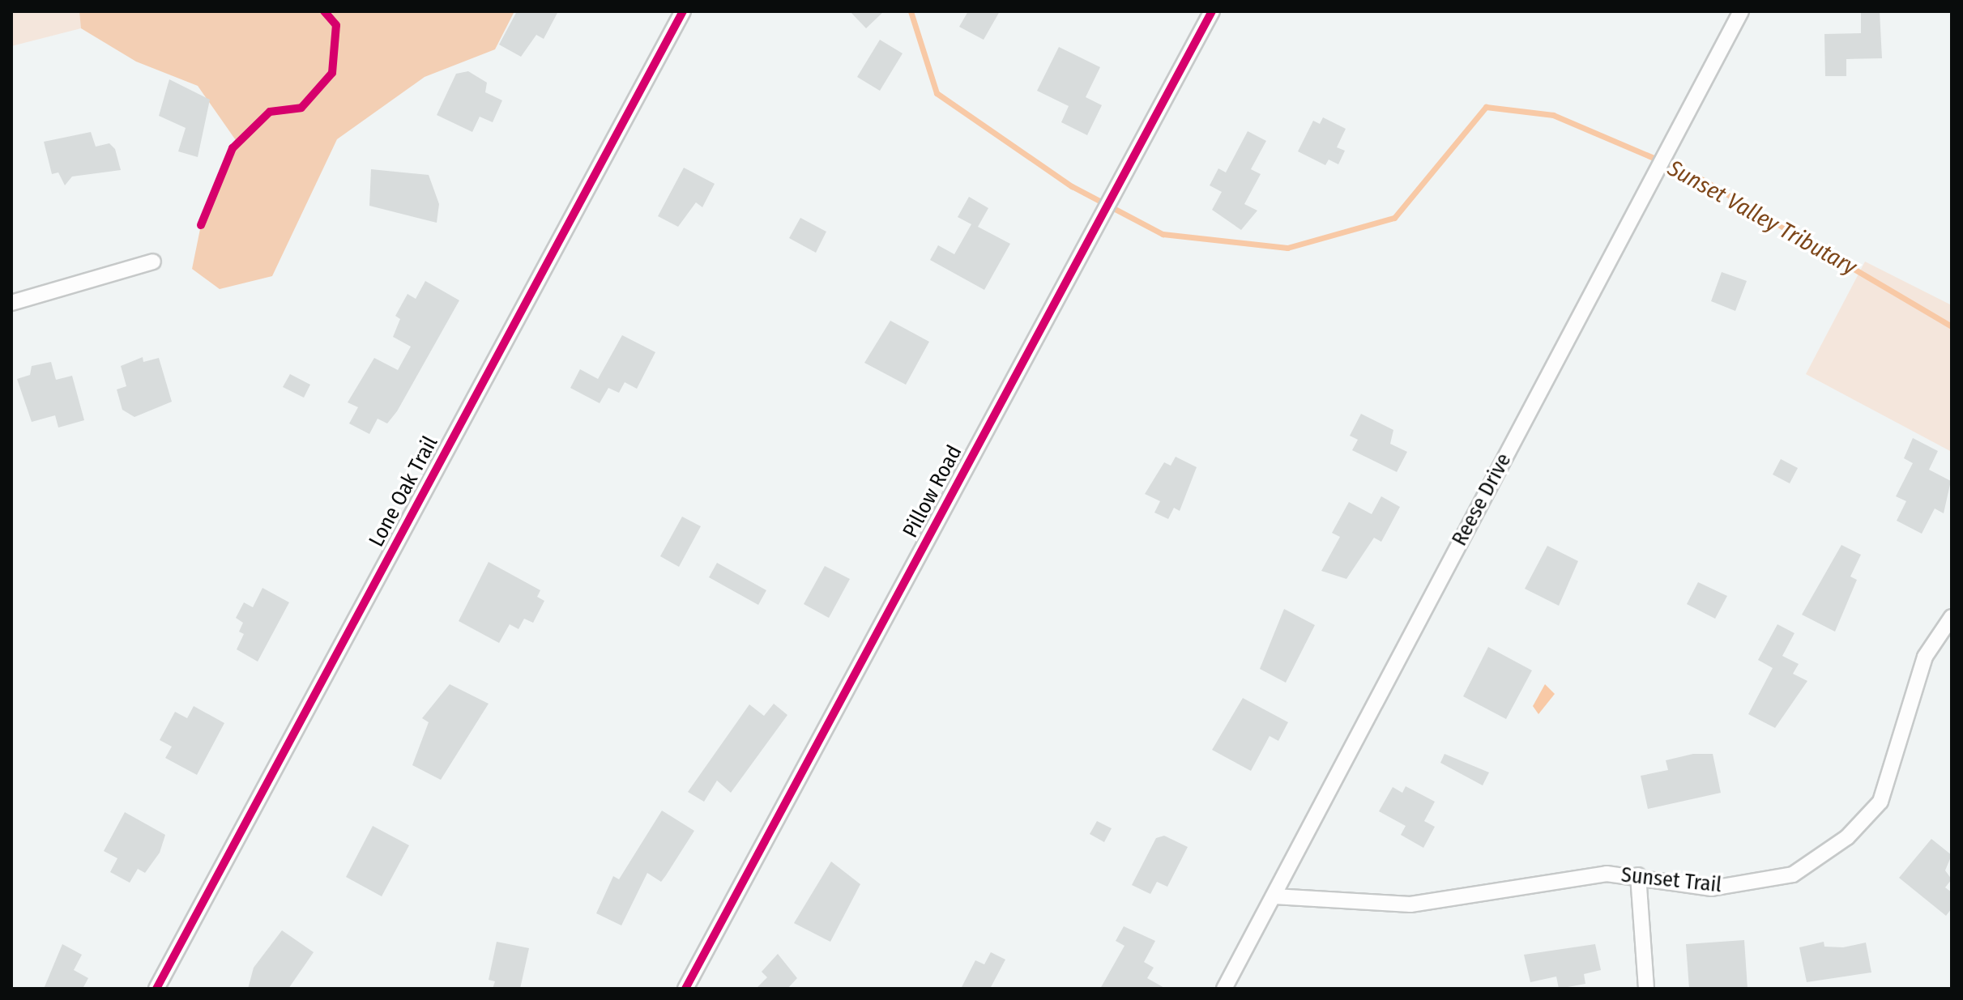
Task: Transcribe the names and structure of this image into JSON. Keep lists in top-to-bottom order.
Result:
{
  "streets": {
    "street": [
      "Lone Oak Trail",
      "Pillow Road",
      "Reese Drive",
      "Sunset Trail"
    ]
  },
  "crossings": [
    ["Reese Drive", "Sunset Trail"]
  ],
  "water": ["Sunset Valley Tributary"]
}
